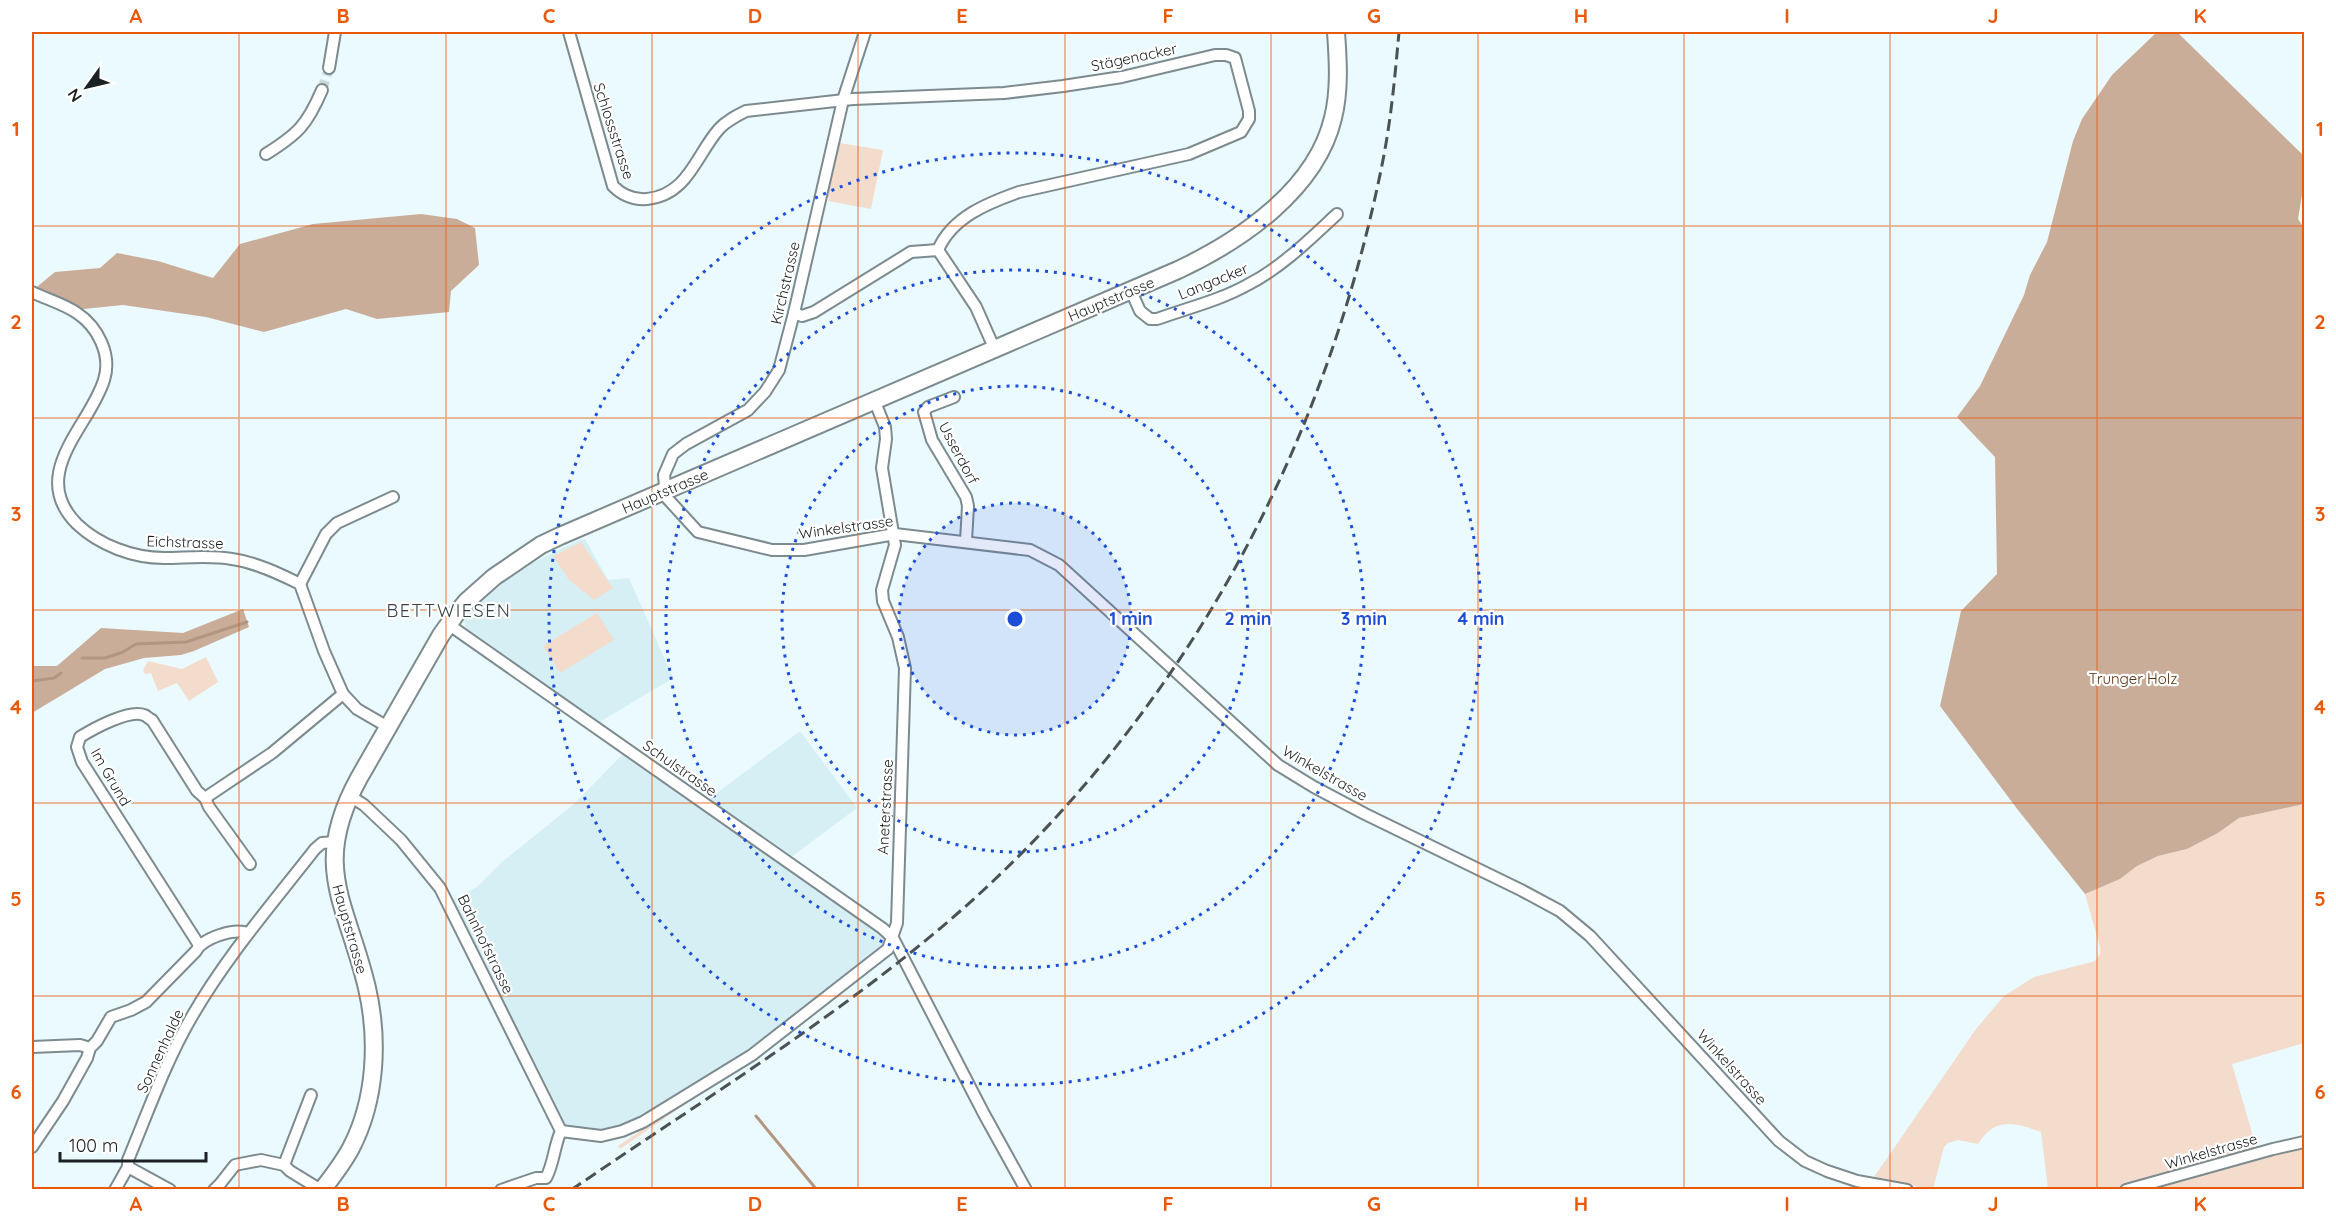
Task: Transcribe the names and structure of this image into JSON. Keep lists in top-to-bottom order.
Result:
{
  "streets": {
    "main road": ["Hauptstrasse"],
    "street": [
      "Stägenacker",
      "Schlossstrasse",
      "Langacker",
      "Kirchstrasse",
      "Usserdorf",
      "Winkelstrasse",
      "Eichstrasse",
      "Schulstrasse",
      "Im Grund",
      "Aneterstrasse",
      "Bahnhofstrasse",
      "Sonnenhalde"
    ]
  },
  "crossings": [
    ["Stägenacker", "Schlossstrasse"],
    ["Stägenacker", "Kirchstrasse"],
    ["Schlossstrasse", "Kirchstrasse"],
    ["Langacker", "Hauptstrasse"],
    ["Kirchstrasse", "Hauptstrasse"],
    ["Kirchstrasse", "Winkelstrasse"],
    ["Hauptstrasse", "Winkelstrasse"],
    ["Hauptstrasse", "Schulstrasse"],
    ["Hauptstrasse", "Aneterstrasse"],
    ["Hauptstrasse", "Bahnhofstrasse"],
    ["Hauptstrasse", "Sonnenhalde"],
    ["Usserdorf", "Winkelstrasse"],
    ["Winkelstrasse", "Aneterstrasse"],
    ["Schulstrasse", "Aneterstrasse"],
    ["Im Grund", "Sonnenhalde"]
  ],
  "districts": ["BETTWIESEN"],
  "parks": ["Trunger Holz"],
  "scale_bar": "100 m",
  "north": "bottom left",
  "grid": {
    "columns": [
      "A",
      "B",
      "C",
      "D",
      "E",
      "F",
      "G",
      "H",
      "I",
      "J",
      "K"
    ],
    "rows": [
      "1",
      "2",
      "3",
      "4",
      "5",
      "6"
    ]
  },
  "rings": [
    "1 min",
    "2 min",
    "3 min",
    "4 min"
  ]
}
